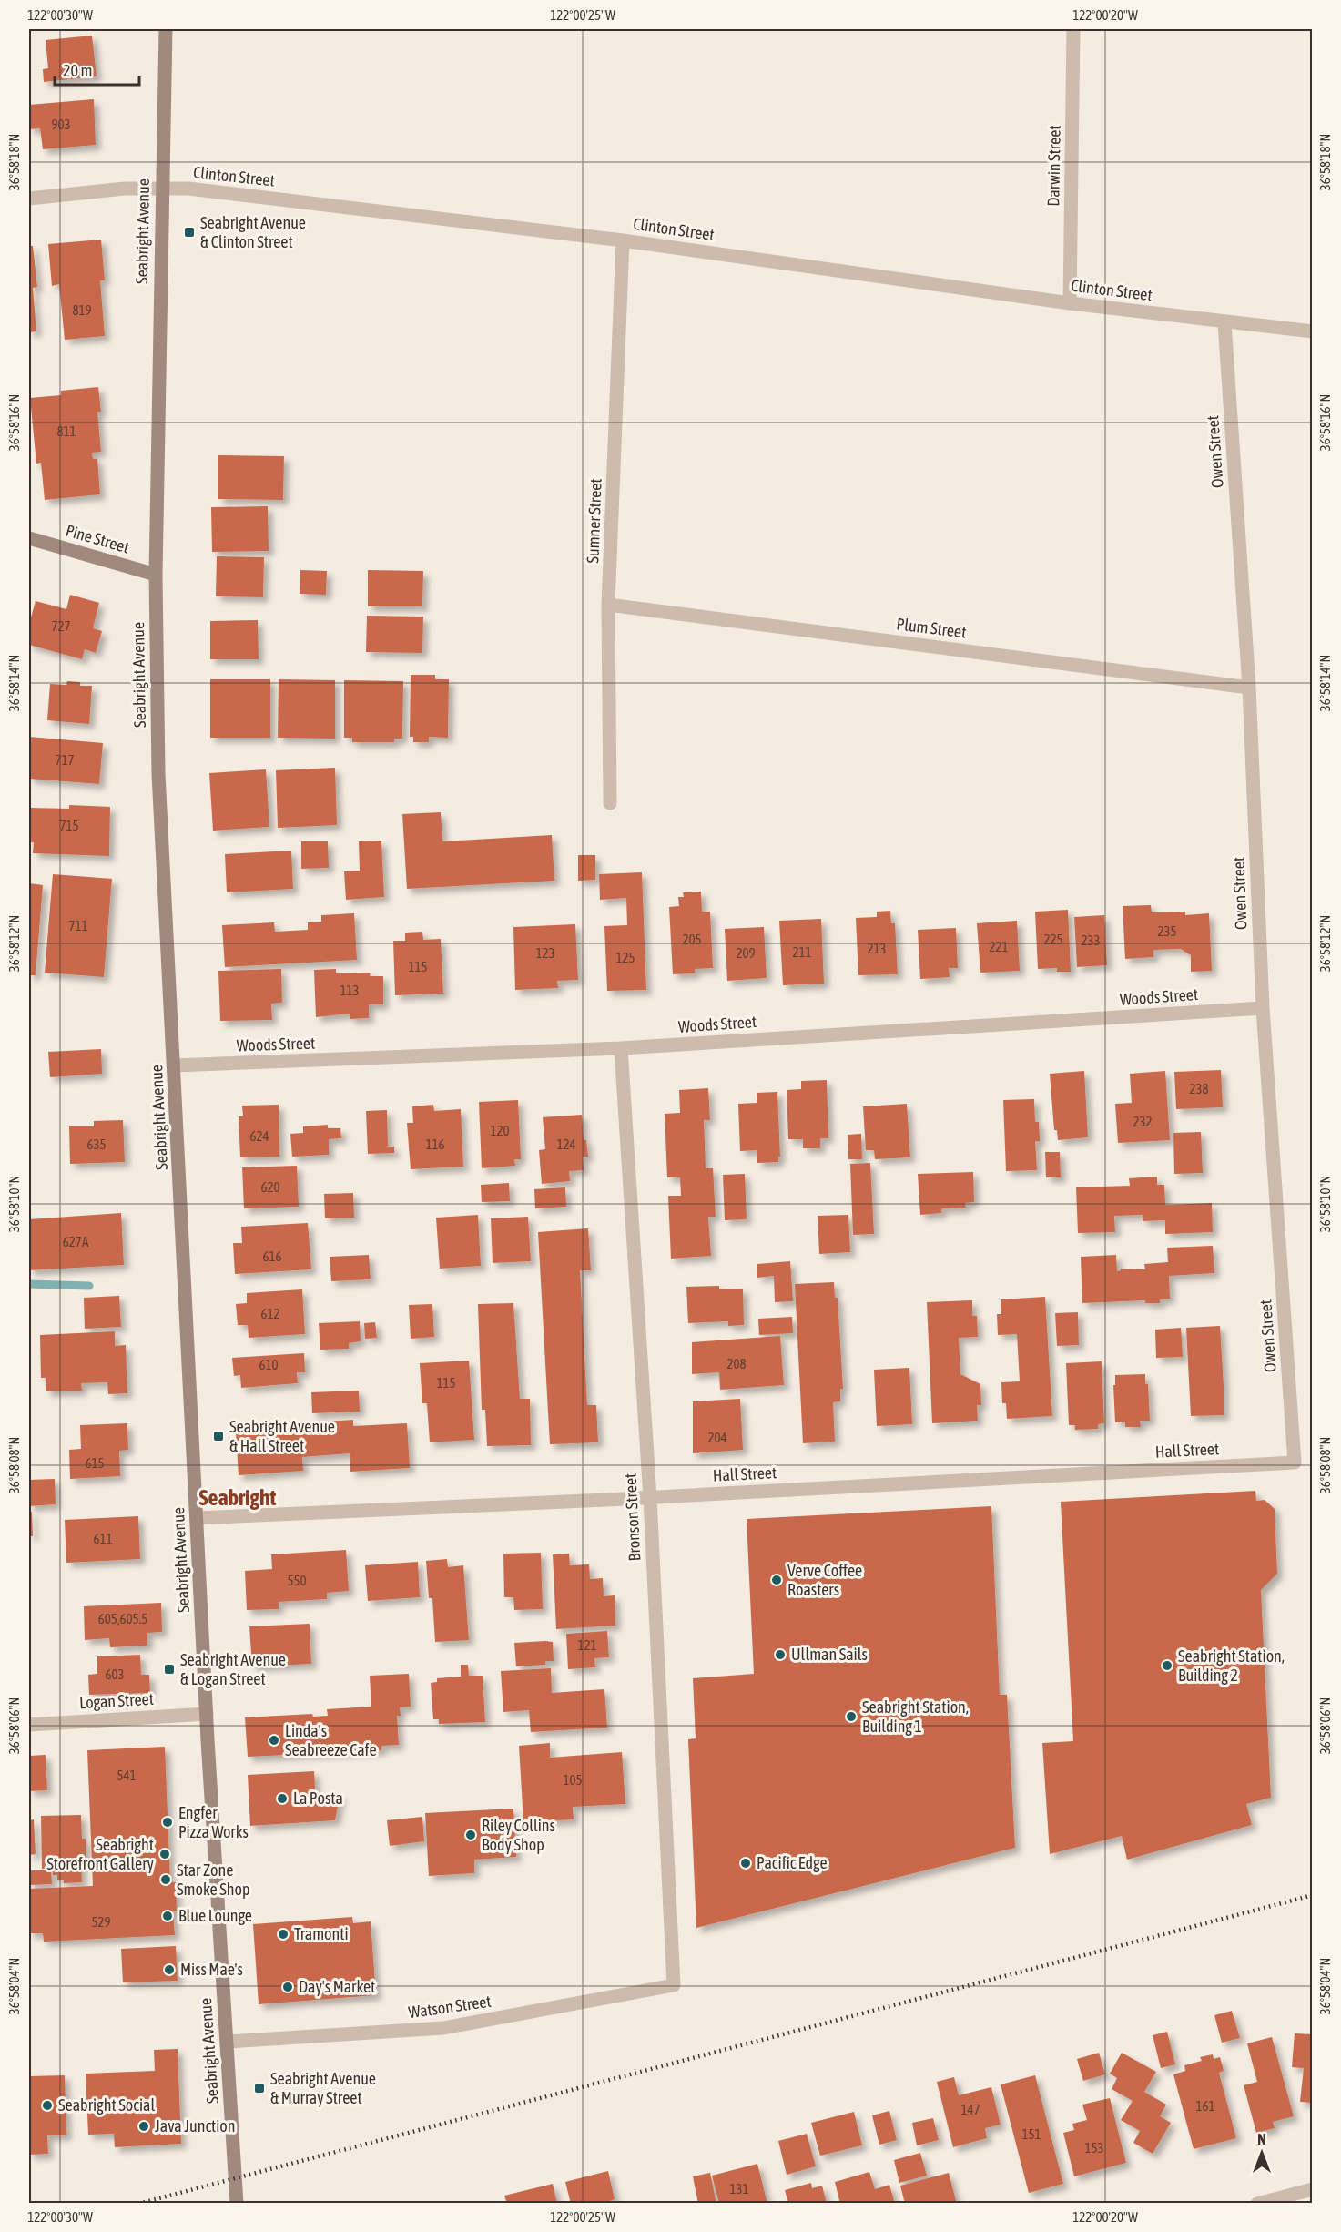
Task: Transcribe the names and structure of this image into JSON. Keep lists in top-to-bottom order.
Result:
{
  "streets": {
    "main road": ["Seabright Avenue", "Pine Street"],
    "street": [
      "Darwin Street",
      "Clinton Street",
      "Owen Street",
      "Sumner Street",
      "Plum Street",
      "Woods Street",
      "Hall Street",
      "Bronson Street",
      "Logan Street",
      "Watson Street"
    ]
  },
  "crossings": [
    ["Darwin Street", "Clinton Street"],
    ["Clinton Street", "Seabright Avenue"],
    ["Clinton Street", "Owen Street"],
    ["Clinton Street", "Sumner Street"],
    ["Seabright Avenue", "Pine Street"],
    ["Seabright Avenue", "Woods Street"],
    ["Seabright Avenue", "Hall Street"],
    ["Seabright Avenue", "Logan Street"],
    ["Seabright Avenue", "Watson Street"],
    ["Owen Street", "Plum Street"],
    ["Owen Street", "Woods Street"],
    ["Owen Street", "Hall Street"],
    ["Sumner Street", "Plum Street"],
    ["Woods Street", "Bronson Street"],
    ["Hall Street", "Bronson Street"],
    ["Bronson Street", "Watson Street"]
  ],
  "districts": ["Seabright"],
  "places": {
    "transit": [
      "Seabright Avenue & Clinton Street",
      "Seabright Avenue & Hall Street",
      "Seabright Avenue & Logan Street",
      "Seabright Avenue & Murray Street"
    ],
    "other": [
      "Verve Coffee Roasters",
      "Ullman Sails",
      "Seabright Station, Building 2",
      "Seabright Station, Building 1",
      "Linda's Seabreeze Cafe",
      "La Posta",
      "Engfer Pizza Works",
      "Riley Collins Body Shop",
      "Seabright Storefront Gallery",
      "Pacific Edge",
      "Star Zone Smoke Shop",
      "Blue Lounge",
      "Tramonti",
      "Miss Mae's",
      "Day's Market",
      "Seabright Social",
      "Java Junction"
    ]
  },
  "house_numbers": [
    "903",
    "819",
    "811",
    "727",
    "717",
    "715",
    "711",
    "235",
    "205",
    "225",
    "233",
    "221",
    "213",
    "211",
    "123",
    "209",
    "125",
    "115",
    "113",
    "238",
    "232",
    "120",
    "624",
    "635",
    "116",
    "124",
    "620",
    "627A",
    "616",
    "612",
    "208",
    "610",
    "115",
    "204",
    "615",
    "611",
    "550",
    "605,605.5",
    "121",
    "603",
    "541",
    "105",
    "529",
    "161",
    "147",
    "151",
    "153",
    "131"
  ],
  "scale_bar": "20 m",
  "north": "top",
  "coordinates": [
    "122°00'30\"W",
    "122°00'25\"W",
    "122°00'20\"W",
    "36°58'18\"N",
    "36°58'16\"N",
    "36°58'14\"N",
    "36°58'12\"N",
    "36°58'10\"N",
    "36°58'08\"N",
    "36°58'06\"N",
    "36°58'04\"N"
  ]
}
